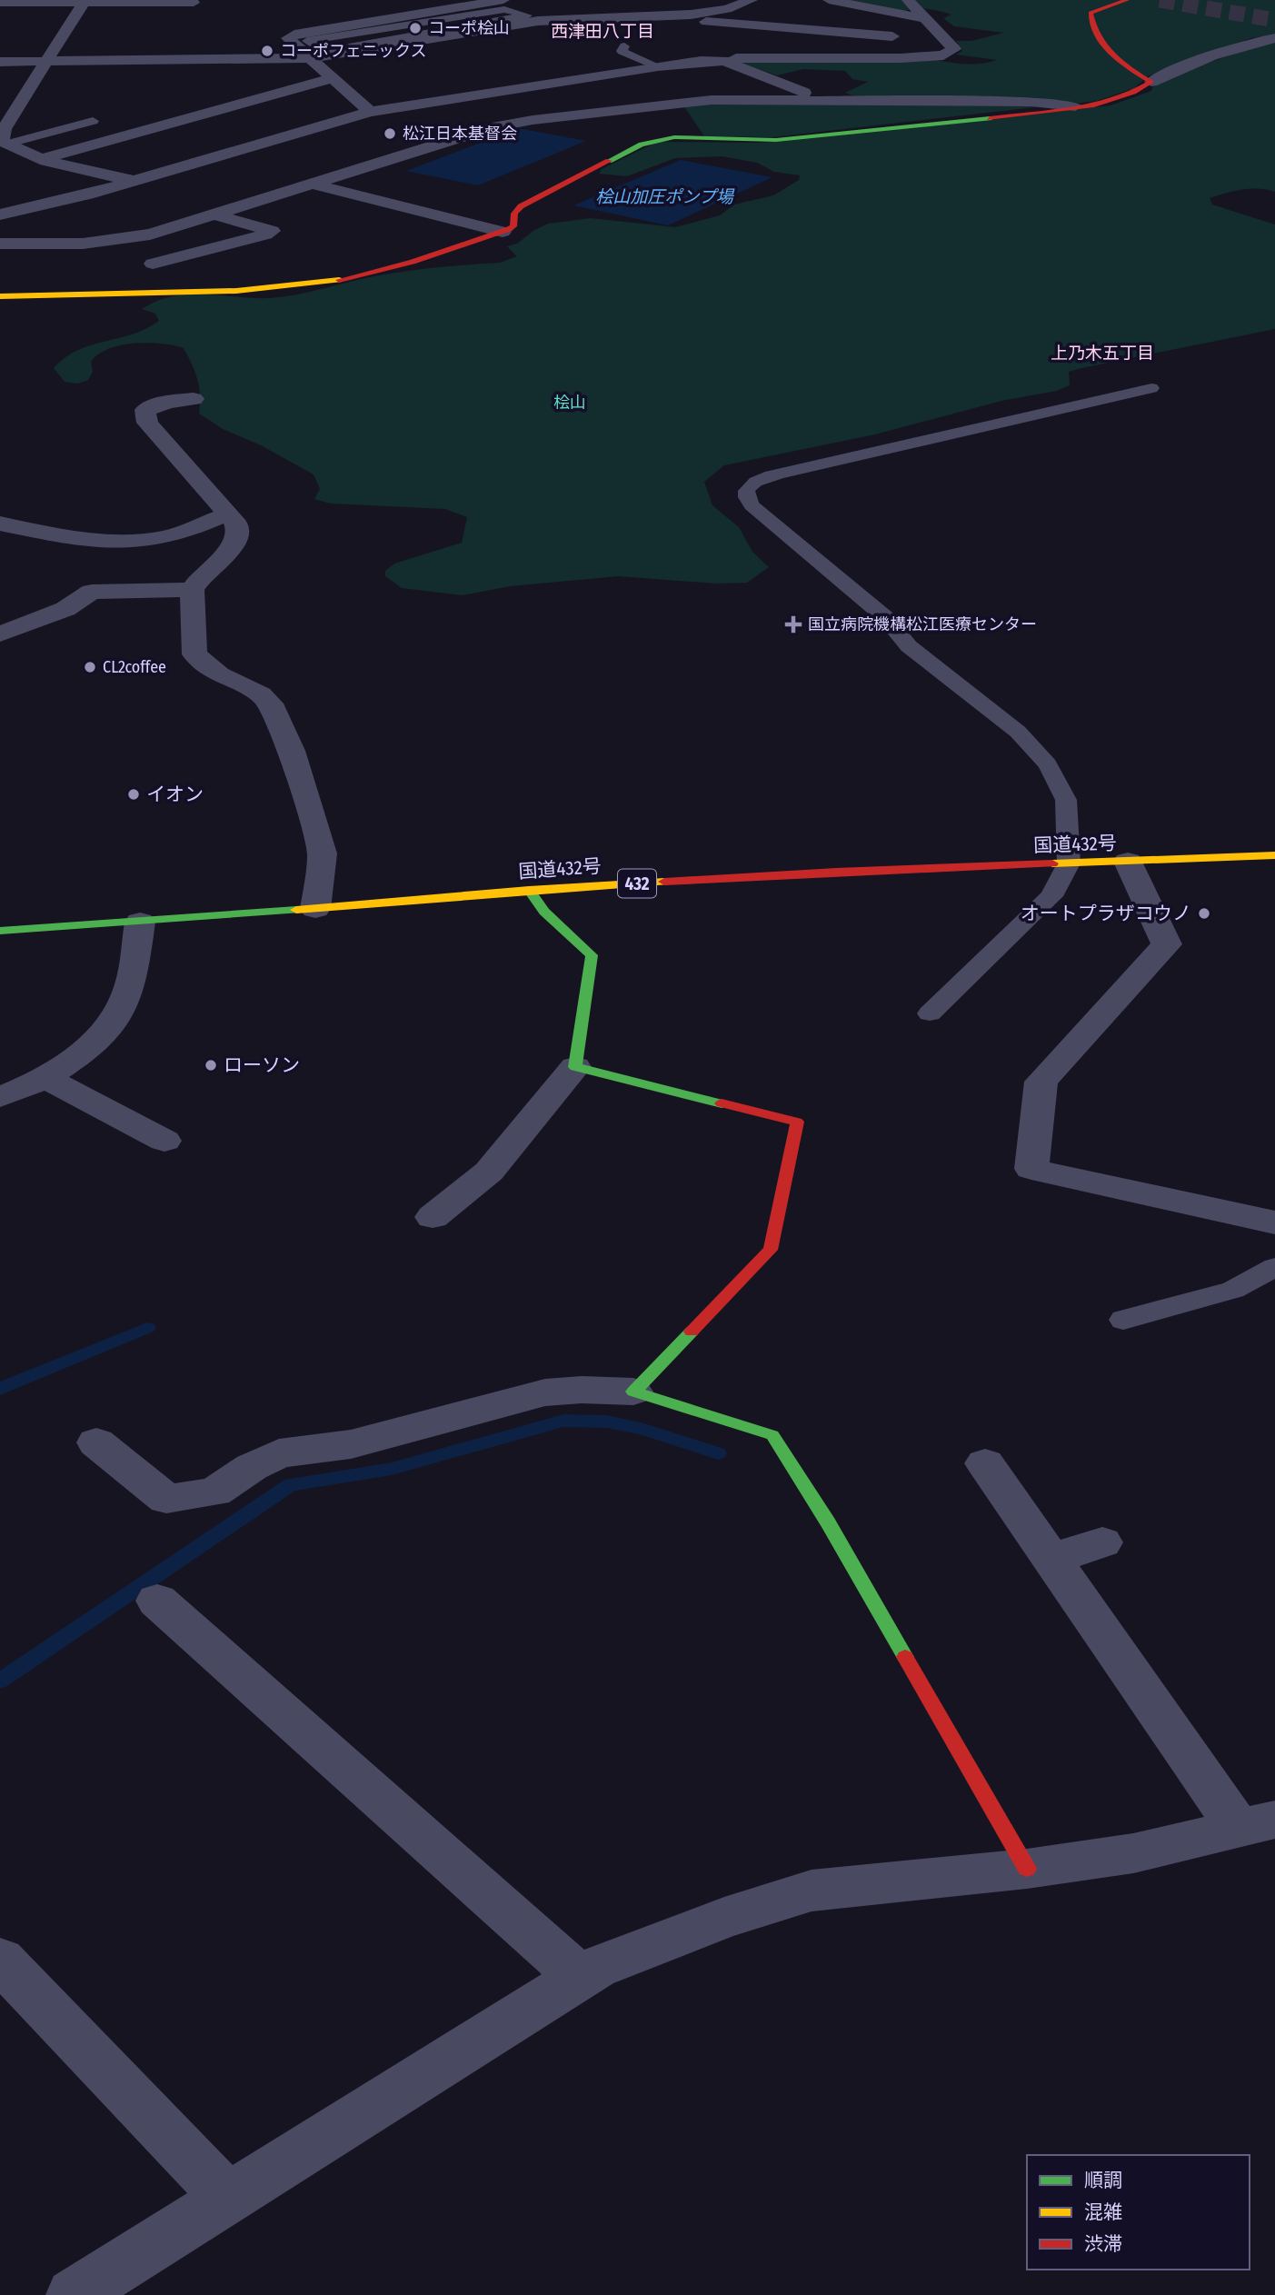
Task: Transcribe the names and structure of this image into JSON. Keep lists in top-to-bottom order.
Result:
{
  "streets": {
    "main road": ["国道432号", "432"]
  },
  "districts": ["西津田八丁目", "上乃木五丁目"],
  "water": ["桧山加圧ポンプ場"],
  "parks": ["桧山"],
  "places": {
    "other": [
      "コーポ桧山",
      "コーポフェニックス",
      "松江日本基督会",
      "CL2coffee",
      "イオン",
      "オートプラザコウノ",
      "ローソン"
    ],
    "health": ["国立病院機構松江医療センター"]
  },
  "legend": ["順調", "混雑", "渋滞"]
}
